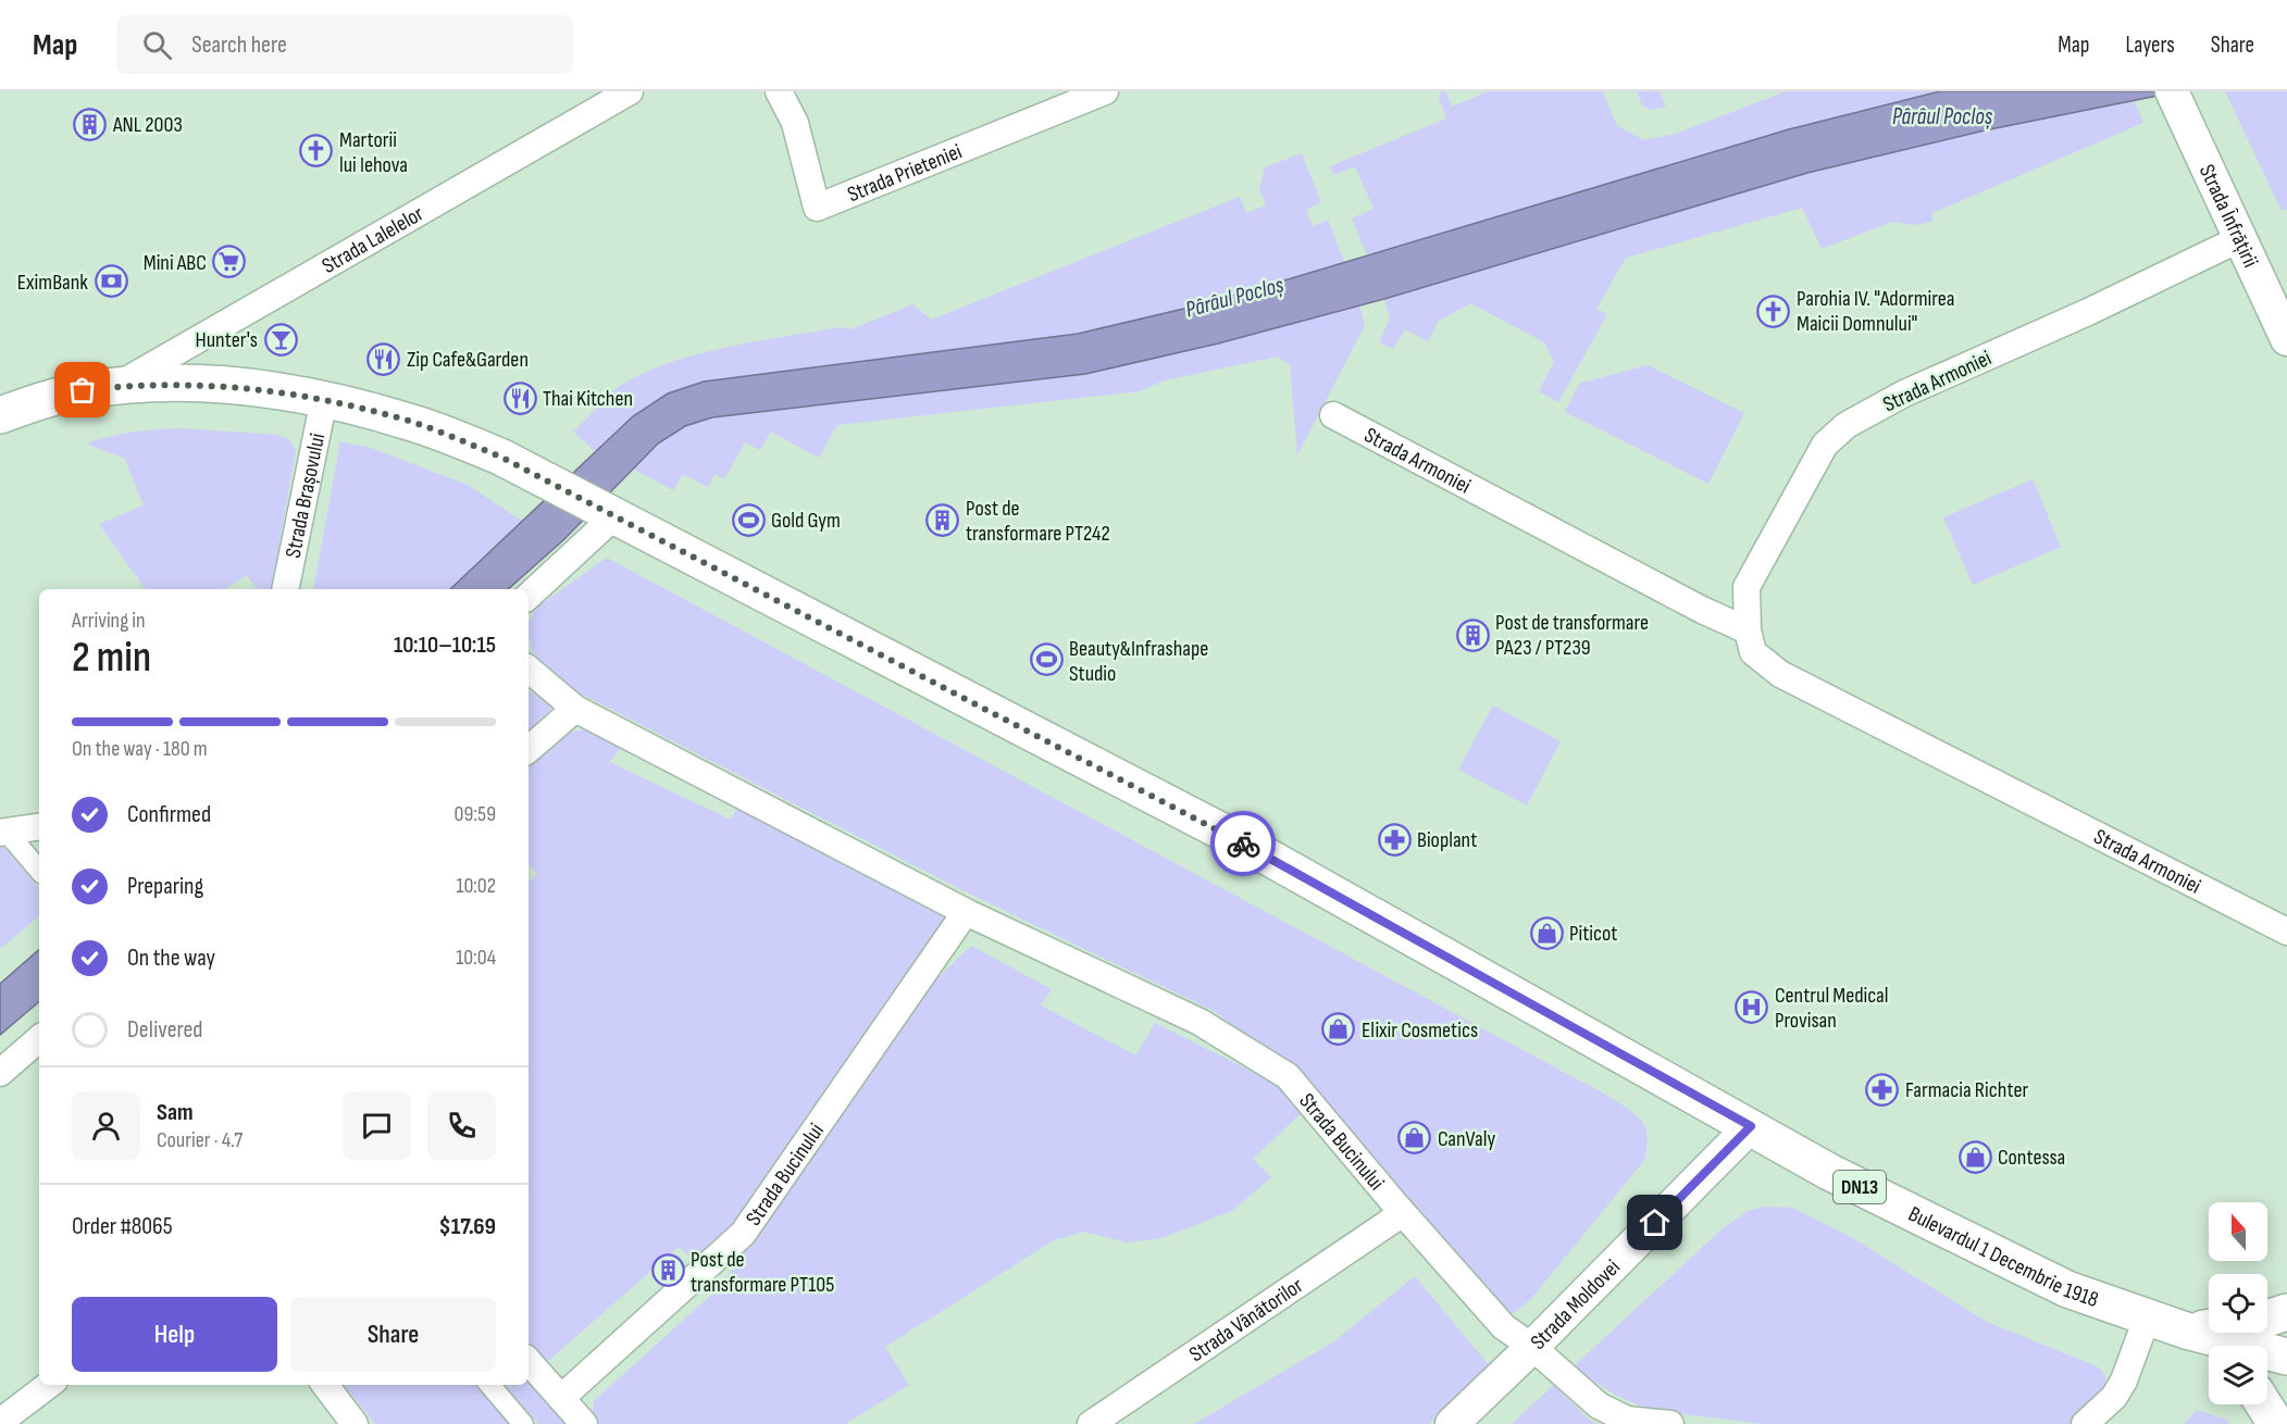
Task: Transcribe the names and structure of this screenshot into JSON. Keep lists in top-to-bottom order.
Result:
{
  "streets": {
    "main road": ["DN13", "Bulevardul 1 Decembrie 1918"],
    "street": [
      "Strada Prieteniei",
      "Strada Înfrățirii",
      "Strada Lalelelor",
      "Strada Armoniei",
      "Strada Brașovului",
      "Strada Bucinului",
      "Strada Moldovei",
      "Strada Vânătorilor"
    ]
  },
  "crossings": [
    ["Strada Înfrățirii", "Strada Armoniei"],
    ["Strada Lalelelor", "Bulevardul 1 Decembrie 1918"],
    ["Strada Brașovului", "Bulevardul 1 Decembrie 1918"],
    ["Strada Bucinului", "Strada Moldovei"],
    ["Strada Bucinului", "Strada Vânătorilor"],
    ["Bulevardul 1 Decembrie 1918", "Strada Moldovei"]
  ],
  "water": ["Pârâul Pocloș"],
  "places": {
    "building": [
      "ANL 2003",
      "Post de transformare PT242",
      "Post de transformare PA23 / PT239",
      "Post de transformare PT105"
    ],
    "church": ["Martorii lui Iehova", "Parohia IV. \"Adormirea Maicii Domnului\""],
    "supermarket": ["Mini ABC"],
    "bank": ["EximBank"],
    "bar": ["Hunter's"],
    "restaurant": ["Zip Cafe&Garden", "Thai Kitchen"],
    "sports": ["Gold Gym", "Beauty&Infrashape Studio"],
    "pharmacy": ["Bioplant", "Farmacia Richter"],
    "shop": [
      "Piticot",
      "Elixir Cosmetics",
      "CanValy",
      "Contessa"
    ],
    "hospital": ["Centrul Medical Provisan"]
  },
  "north": "top",
  "page": {
    "header": "Map",
    "search": "Search here",
    "nav": ["Map", "Layers", "Share"],
    "heading": ["2 min", "Arriving in", "10:10–10:15"],
    "panel": [
      "Sam",
      "Courier · 4.7",
      "Order #8065",
      "$17.69"
    ],
    "bar": "On the way · 180 m",
    "list": [
      ["Confirmed", "09:59"],
      ["Preparing", "10:02"],
      ["On the way", "10:04"],
      "Delivered"
    ],
    "buttons": ["Help", "Share"]
  }
}
